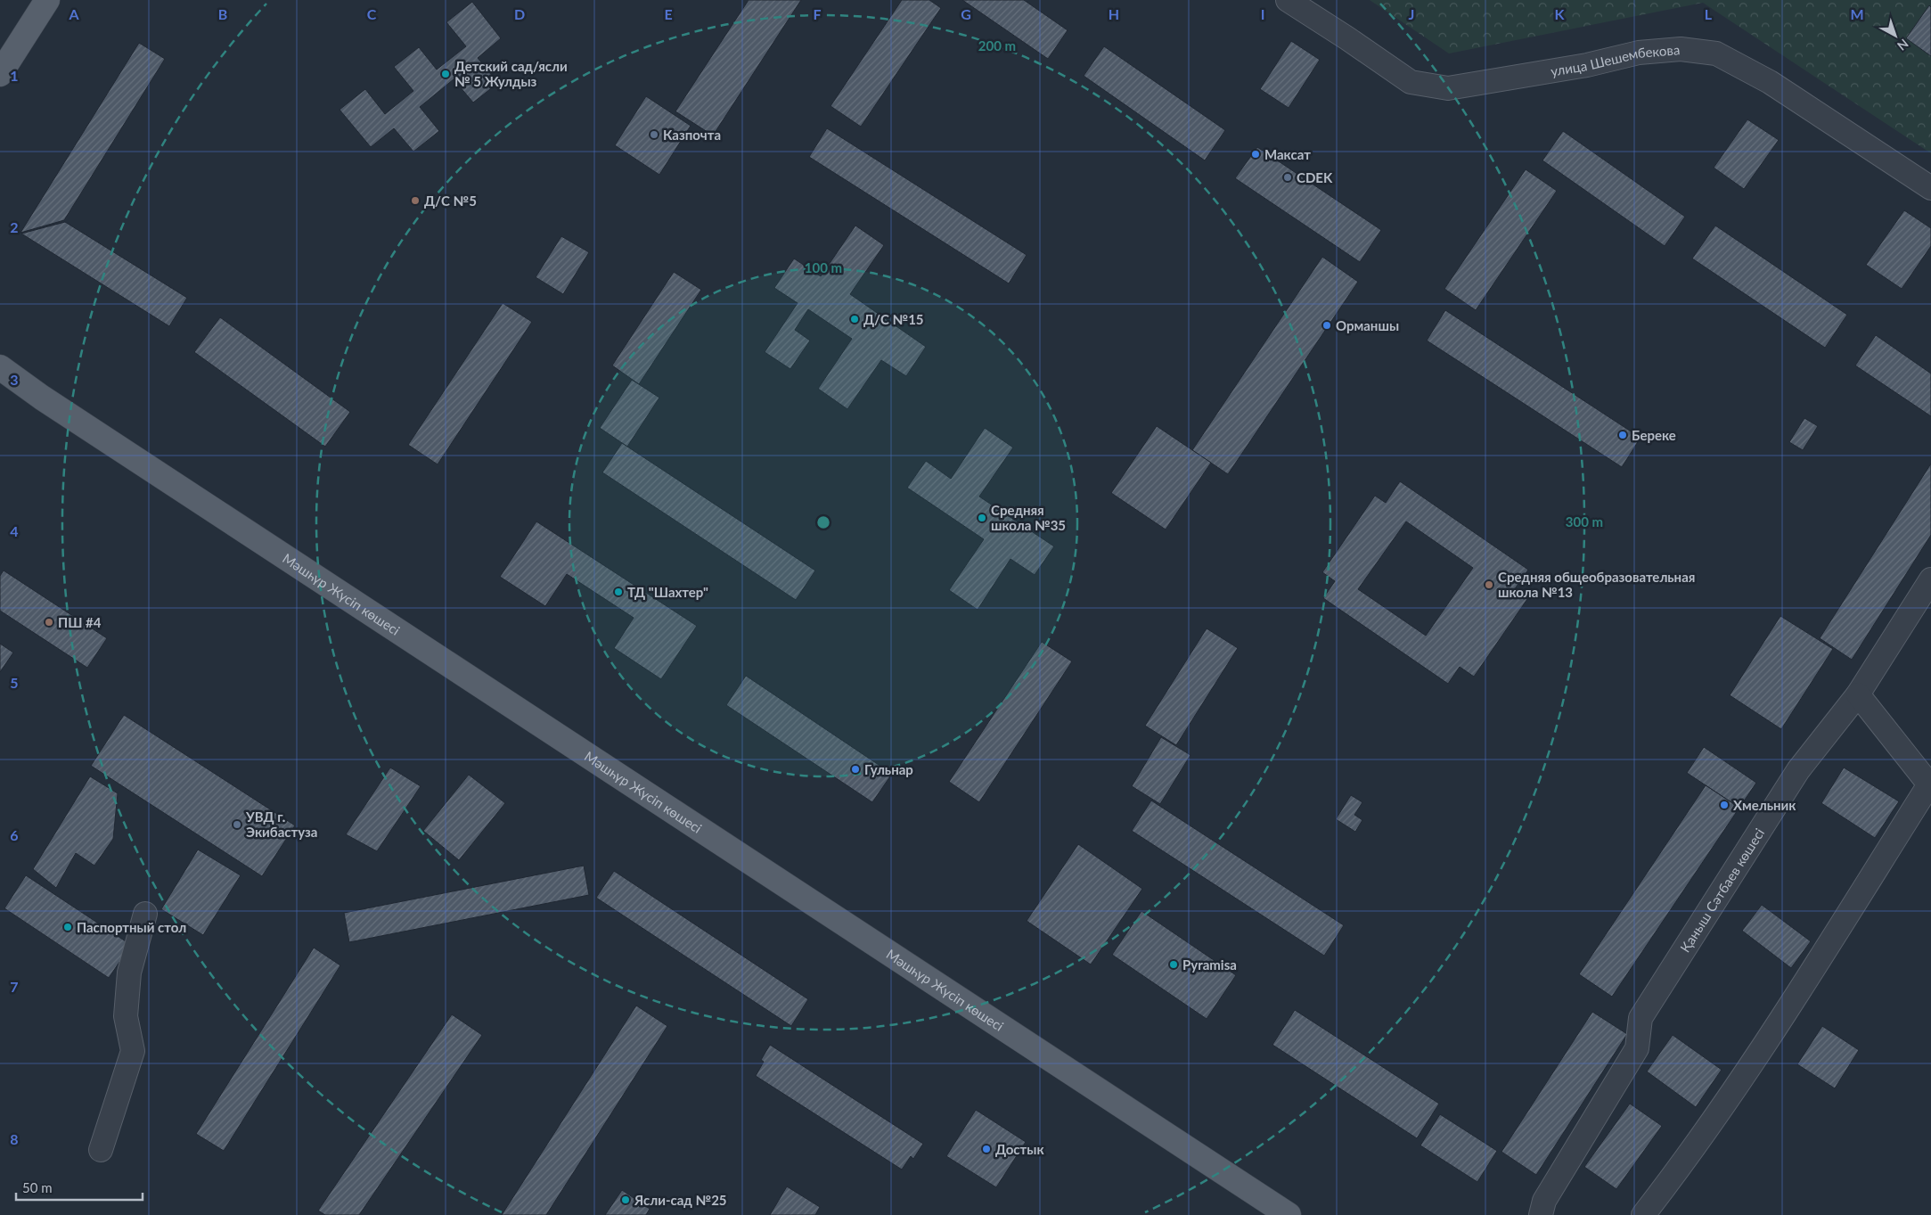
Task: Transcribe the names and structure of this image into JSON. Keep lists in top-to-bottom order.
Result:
{
  "streets": {
    "main road": ["Мәшһүр Жүсіп көшесі"],
    "street": ["улица Шешембекова", "Қаныш Сәтбаев көшесі"]
  },
  "places": [
    "Детский сад/ясли № 5 Жулдыз",
    "Казпочта",
    "Максат",
    "CDEK",
    "Д/С №5",
    "Д/С №15",
    "Орманшы",
    "Береке",
    "Средняя школа №35",
    "Средняя общеобразовательная школа №13",
    "ТД \"Шахтер\"",
    "ПШ #4",
    "Гульнар",
    "Хмельник",
    "УВД г. Экибастуза",
    "Паспортный стол",
    "Pyramisa",
    "Достык",
    "Ясли-сад №25"
  ],
  "scale_bar": "50 m",
  "north": "bottom right",
  "grid": {
    "columns": [
      "A",
      "B",
      "C",
      "D",
      "E",
      "F",
      "G",
      "H",
      "I",
      "J",
      "K",
      "L",
      "M"
    ],
    "rows": [
      "1",
      "2",
      "3",
      "4",
      "5",
      "6",
      "7",
      "8"
    ]
  },
  "rings": ["200 m", "100 m", "300 m"]
}
